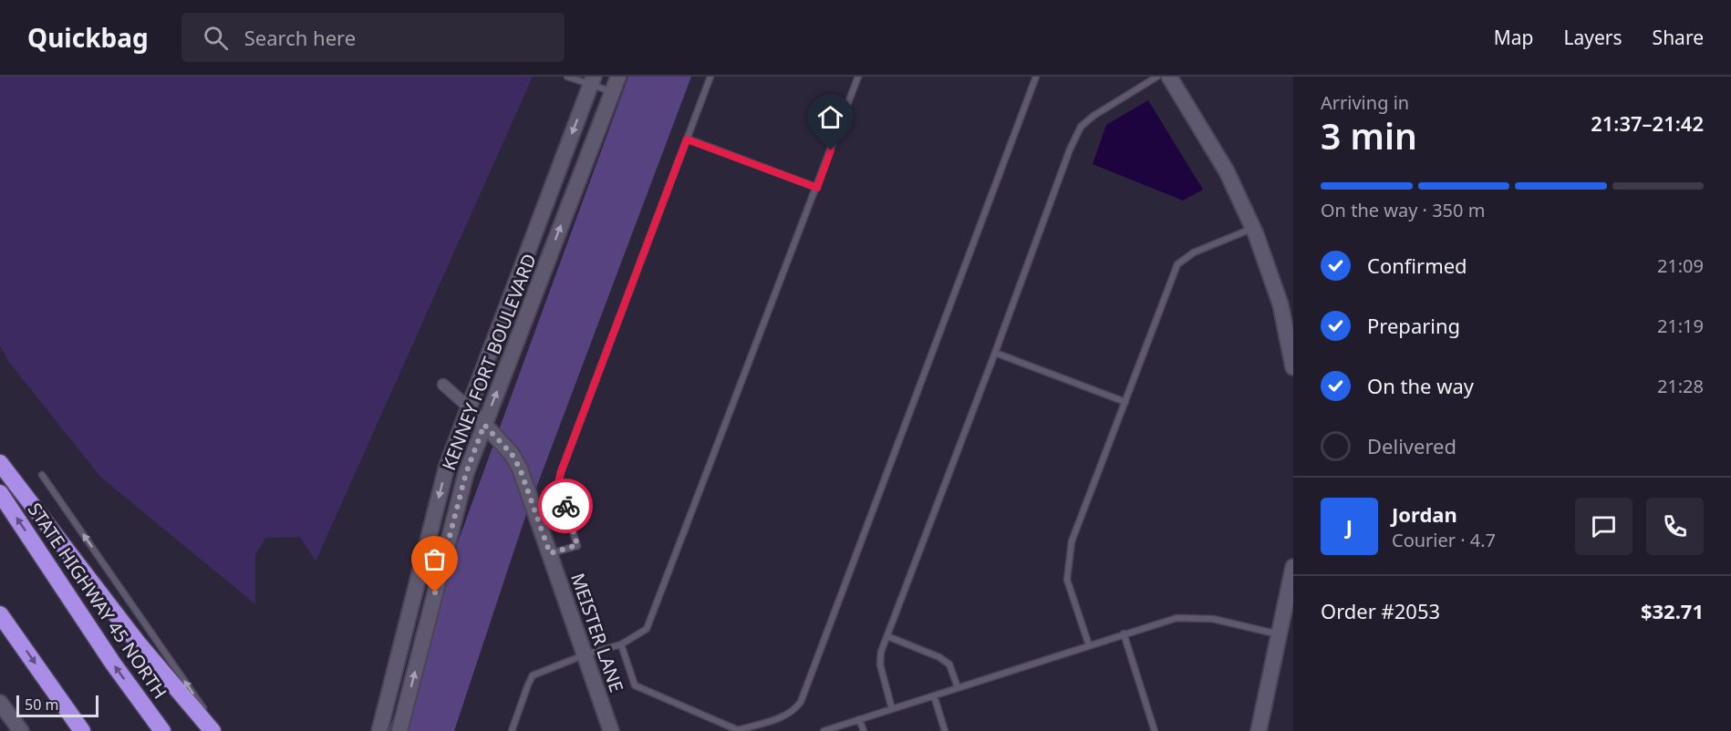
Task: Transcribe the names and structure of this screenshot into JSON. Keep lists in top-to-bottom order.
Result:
{
  "streets": {
    "highway": ["STATE HIGHWAY 45 NORTH"],
    "street": ["KENNEY FORT BOULEVARD", "MEISTER LANE"]
  },
  "crossings": [
    ["KENNEY FORT BOULEVARD", "MEISTER LANE"]
  ],
  "scale_bar": "50 m",
  "page": {
    "header": "Quickbag",
    "search": "Search here",
    "nav": ["Map", "Layers", "Share"],
    "heading": ["3 min", "Arriving in", "21:37–21:42"],
    "panel": [
      "Jordan",
      "Courier · 4.7",
      "Order #2053",
      "$32.71"
    ],
    "bar": "On the way · 350 m",
    "list": [
      ["Confirmed", "21:09"],
      ["Preparing", "21:19"],
      ["On the way", "21:28"],
      "Delivered"
    ],
    "round": "J",
    "scale": "50 m"
  }
}
